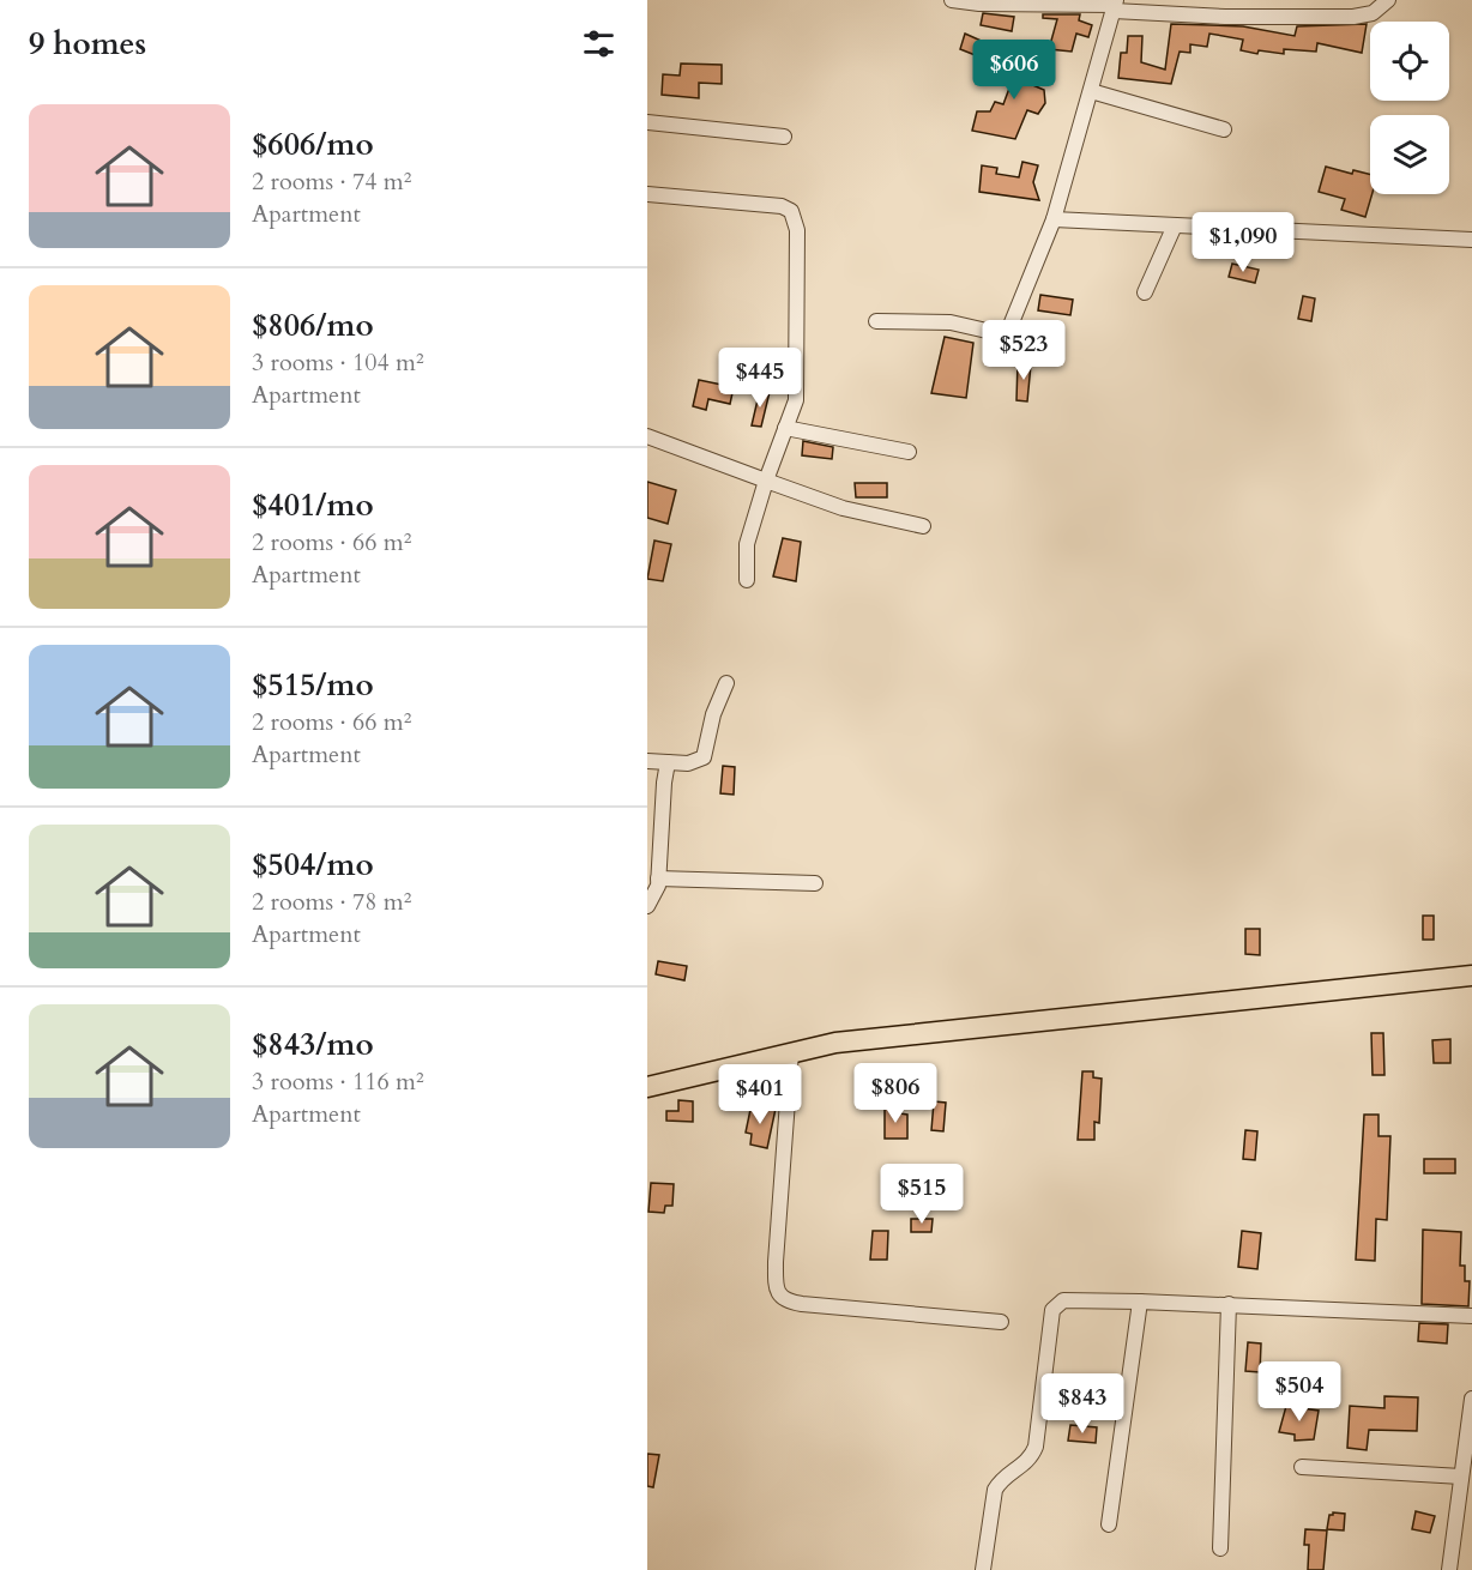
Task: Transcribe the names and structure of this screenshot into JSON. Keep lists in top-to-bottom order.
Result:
{
  "page": {
    "heading": "9 homes",
    "price": [
      "$606",
      "$1,090",
      "$523",
      "$445",
      "$806",
      "$401",
      "$515",
      "$504",
      "$843"
    ],
    "list": [
      {
        "name": "$606/mo",
        "note": "2 rooms · 74 m² · Apartment"
      },
      {
        "name": "$806/mo",
        "note": "3 rooms · 104 m² · Apartment"
      },
      {
        "name": "$401/mo",
        "note": "2 rooms · 66 m² · Apartment"
      },
      {
        "name": "$515/mo",
        "note": "2 rooms · 66 m² · Apartment"
      },
      {
        "name": "$504/mo",
        "note": "2 rooms · 78 m² · Apartment"
      },
      {
        "name": "$843/mo",
        "note": "3 rooms · 116 m² · Apartment"
      }
    ]
  }
}
